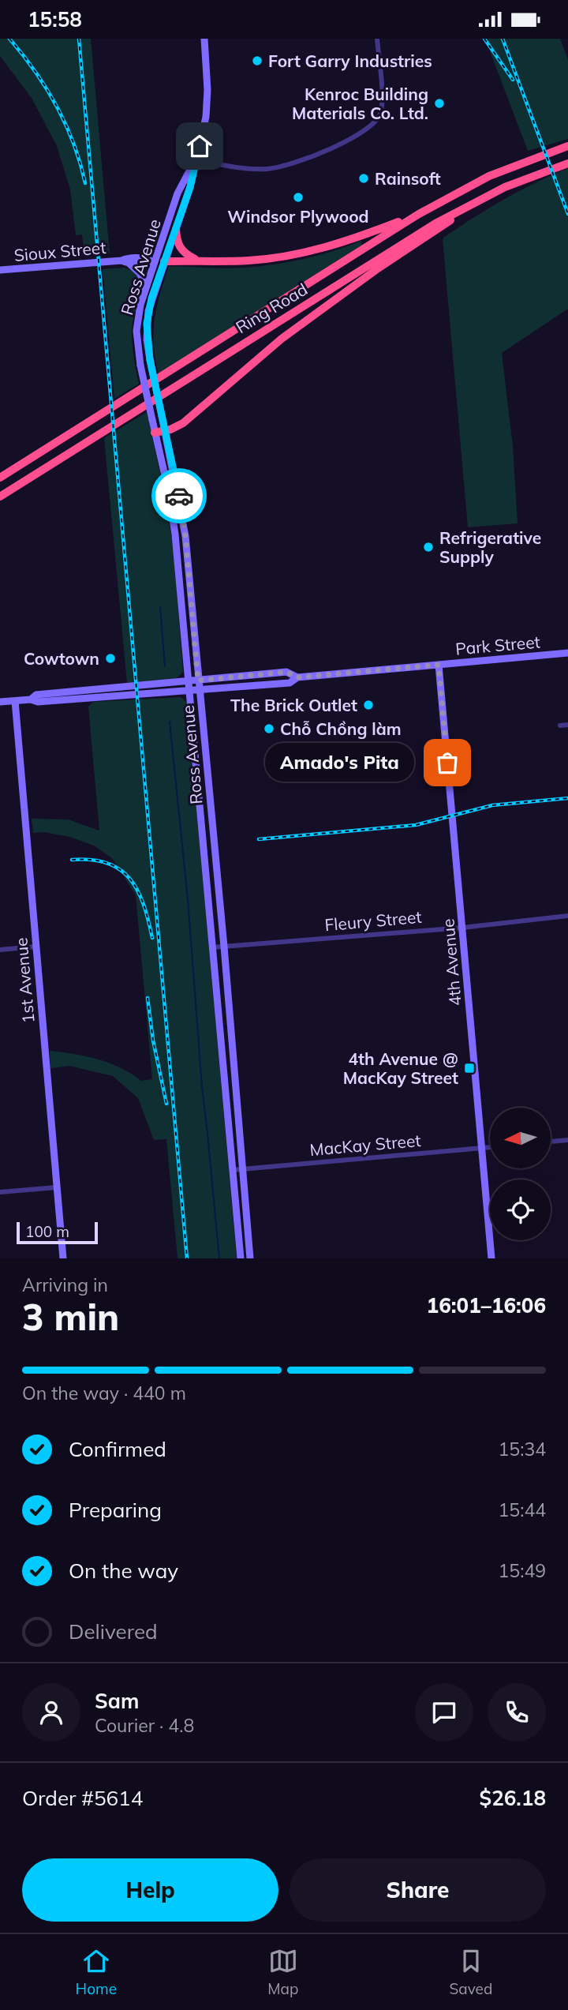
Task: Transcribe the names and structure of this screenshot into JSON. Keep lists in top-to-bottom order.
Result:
{
  "streets": {
    "highway": ["Ring Road"],
    "main road": [
      "Sioux Street",
      "Ross Avenue",
      "Park Street",
      "4th Avenue",
      "1st Avenue"
    ],
    "street": ["Fleury Street", "MacKay Street"]
  },
  "crossings": [
    ["Sioux Street", "Ross Avenue"],
    ["Ross Avenue", "Park Street"],
    ["Ross Avenue", "Fleury Street"],
    ["Ross Avenue", "MacKay Street"],
    ["Park Street", "4th Avenue"],
    ["Park Street", "1st Avenue"],
    ["Fleury Street", "4th Avenue"],
    ["4th Avenue", "MacKay Street"]
  ],
  "places": {
    "other": [
      "Fort Garry Industries",
      "Kenroc Building Materials Co. Ltd.",
      "Rainsoft",
      "Windsor Plywood",
      "Refrigerative Supply",
      "Cowtown",
      "The Brick Outlet",
      "Chỗ Chồng làm",
      "Amado's Pita"
    ],
    "transit": ["4th Avenue @ MacKay Street"]
  },
  "scale_bar": "100 m",
  "north": "left",
  "page": {
    "status": "15:58",
    "bubble": "Amado's Pita",
    "scale": "100 m",
    "heading": ["3 min", "Arriving in", "16:01–16:06"],
    "panel": [
      "Sam",
      "Courier · 4.8",
      "Order #5614",
      "$26.18"
    ],
    "bar": "On the way · 440 m",
    "list": [
      ["Confirmed", "15:34"],
      ["Preparing", "15:44"],
      ["On the way", "15:49"],
      "Delivered"
    ],
    "buttons": ["Help", "Share"],
    "tabs": ["Home", "Map", "Saved"]
  }
}
